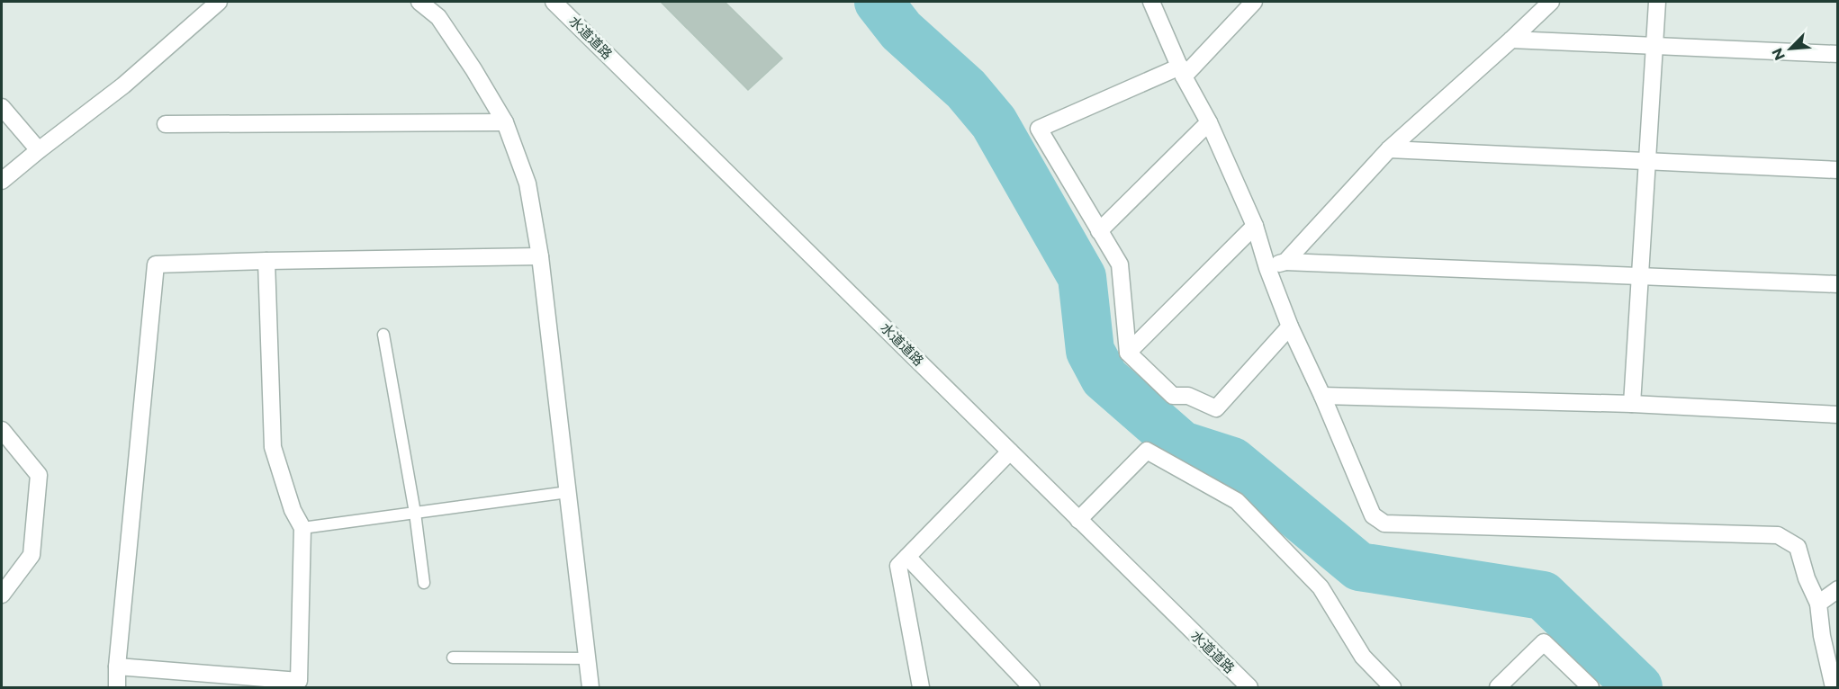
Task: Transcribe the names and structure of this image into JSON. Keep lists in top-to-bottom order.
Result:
{
  "streets": {
    "street": ["水道道路"]
  },
  "north": "bottom left"
}
